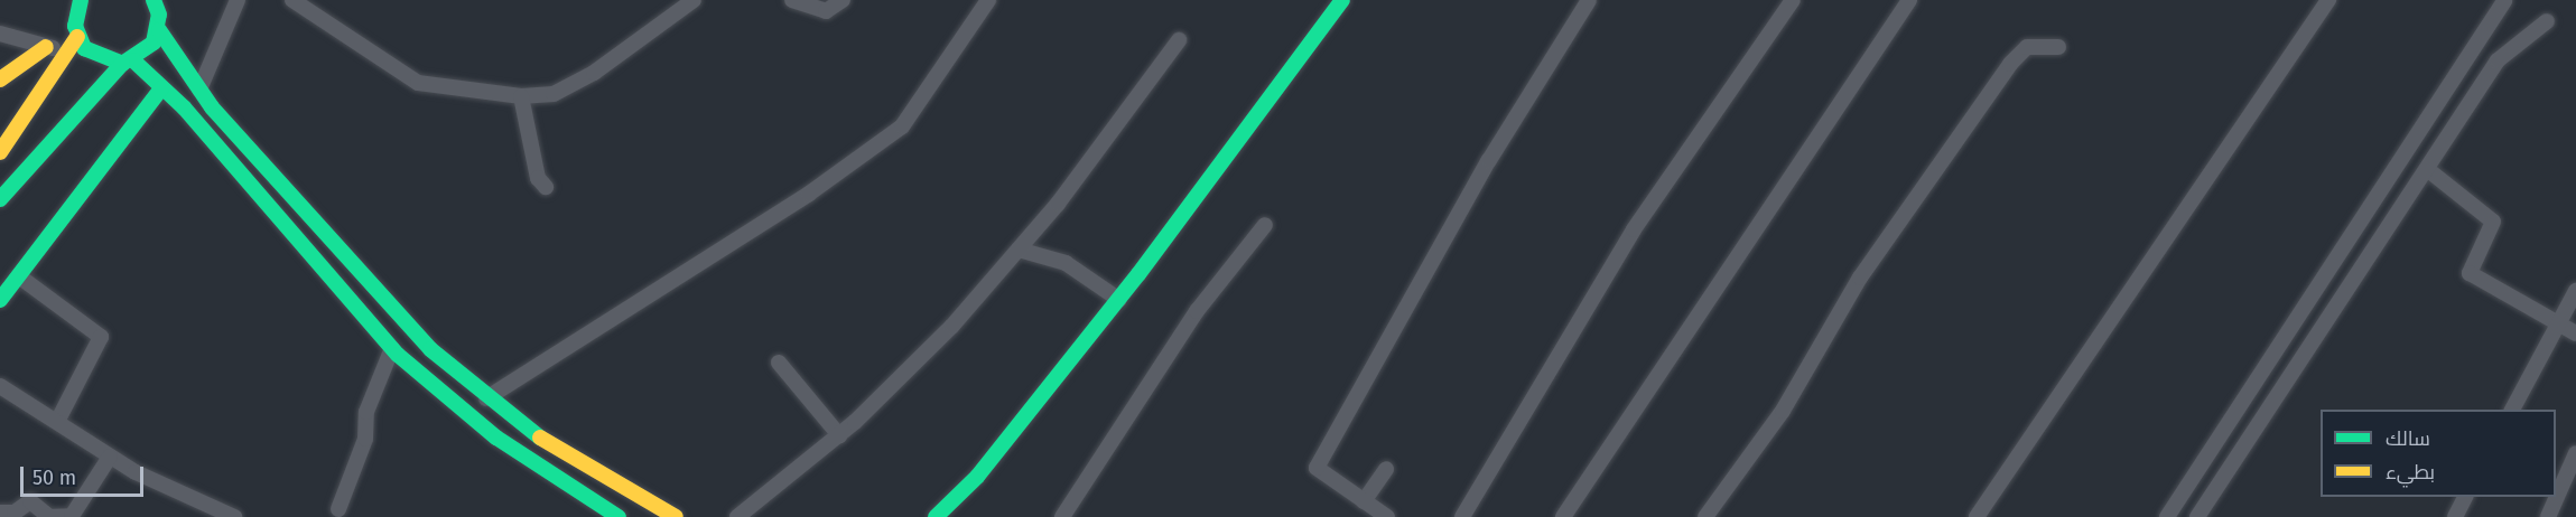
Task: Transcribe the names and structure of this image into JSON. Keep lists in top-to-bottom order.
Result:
{
  "legend": ["سالك", "بطيء"],
  "scale_bar": "50 m"
}
